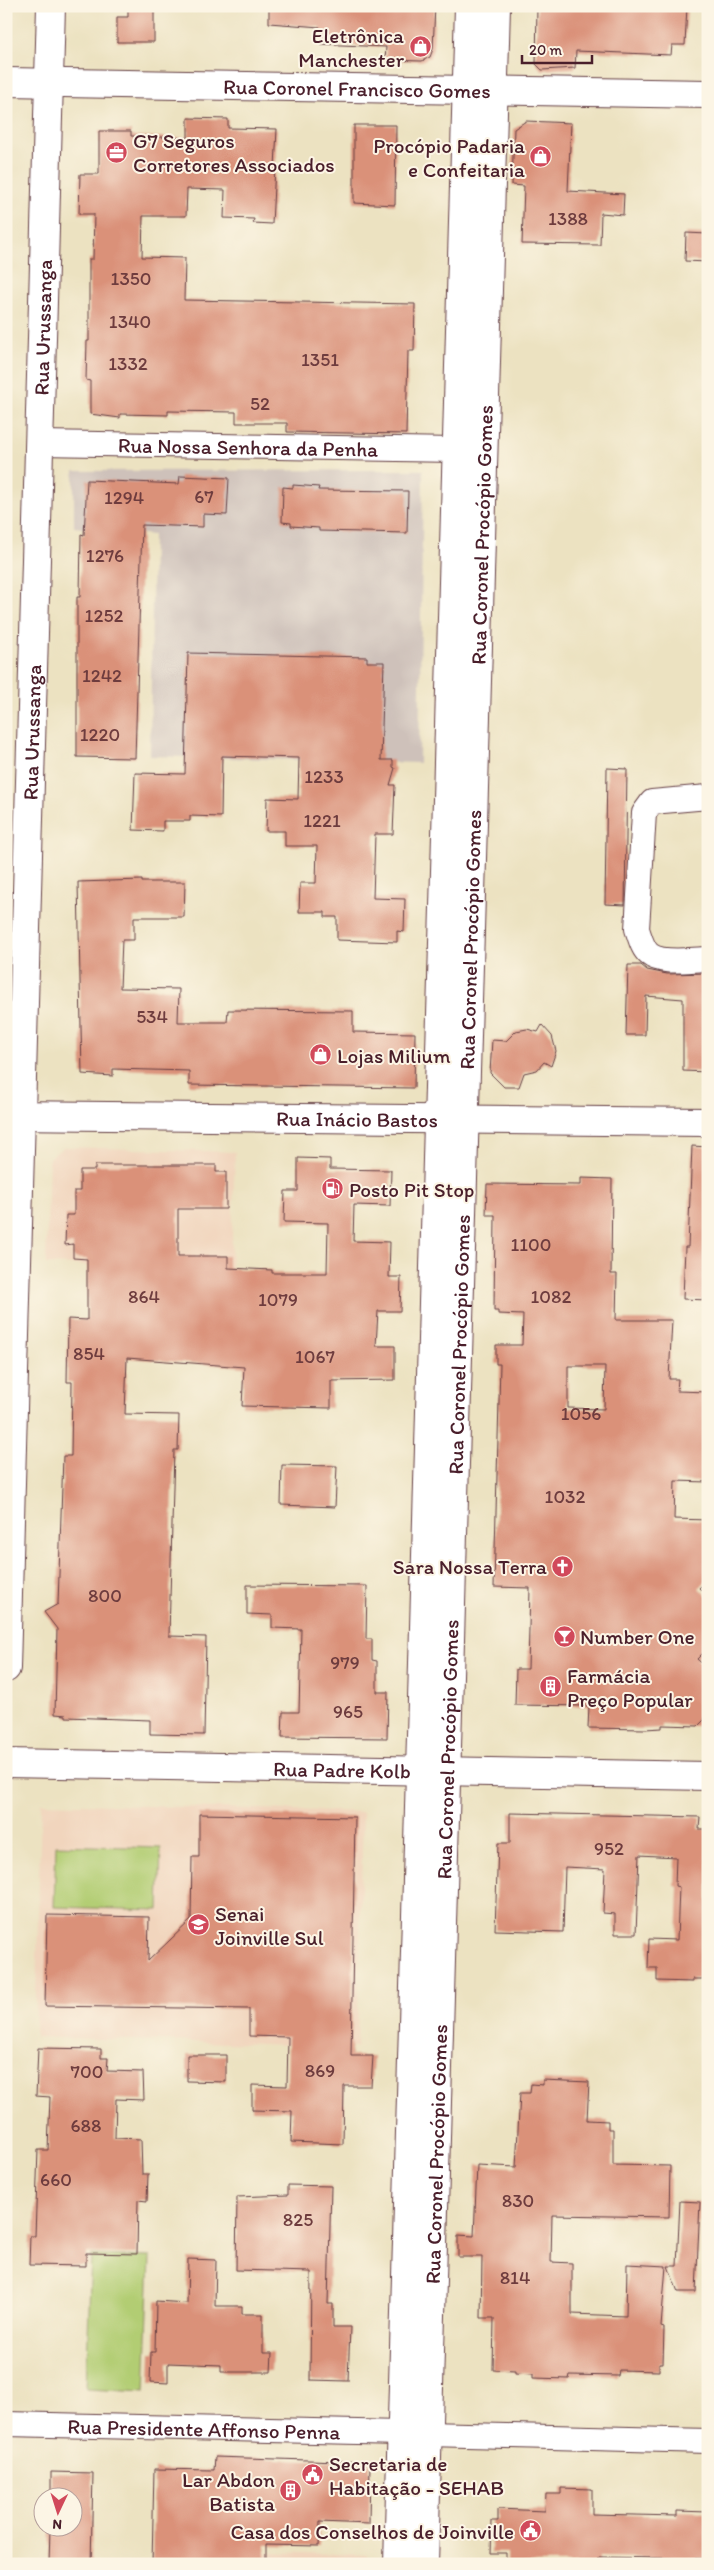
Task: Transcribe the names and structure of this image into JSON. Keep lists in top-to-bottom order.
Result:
{
  "streets": {
    "main road": [
      "Rua Coronel Francisco Gomes",
      "Rua Urussanga",
      "Rua Coronel Procópio Gomes",
      "Rua Inácio Bastos",
      "Rua Padre Kolb"
    ],
    "street": ["Rua Nossa Senhora da Penha", "Rua Presidente Affonso Penna"]
  },
  "crossings": [
    ["Rua Coronel Francisco Gomes", "Rua Urussanga"],
    ["Rua Coronel Francisco Gomes", "Rua Coronel Procópio Gomes"],
    ["Rua Urussanga", "Rua Nossa Senhora da Penha"],
    ["Rua Urussanga", "Rua Inácio Bastos"],
    ["Rua Nossa Senhora da Penha", "Rua Coronel Procópio Gomes"],
    ["Rua Coronel Procópio Gomes", "Rua Inácio Bastos"],
    ["Rua Coronel Procópio Gomes", "Rua Padre Kolb"],
    ["Rua Coronel Procópio Gomes", "Rua Presidente Affonso Penna"]
  ],
  "places": {
    "shop": ["Eletrônica Manchester", "Procópio Padaria e Confeitaria", "Lojas Milium"],
    "office": ["G7 Seguros Corretores Associados"],
    "fuel station": ["Posto Pit Stop"],
    "church": ["Sara Nossa Terra"],
    "bar": ["Number One"],
    "building": ["Farmácia Preço Popular", "Lar Abdon Batista"],
    "school or university": ["Senai Joinville Sul"],
    "public building": ["Secretaria de Habitação - SEHAB", "Casa dos Conselhos de Joinville"]
  },
  "house_numbers": [
    "1388",
    "1350",
    "1340",
    "1351",
    "1332",
    "52",
    "67",
    "1294",
    "1276",
    "1252",
    "1242",
    "1220",
    "1233",
    "1221",
    "534",
    "1100",
    "864",
    "1082",
    "1079",
    "854",
    "1067",
    "1056",
    "1032",
    "800",
    "979",
    "965",
    "952",
    "869",
    "700",
    "688",
    "660",
    "830",
    "825",
    "814"
  ],
  "scale_bar": "20 m",
  "north": "bottom"
}
